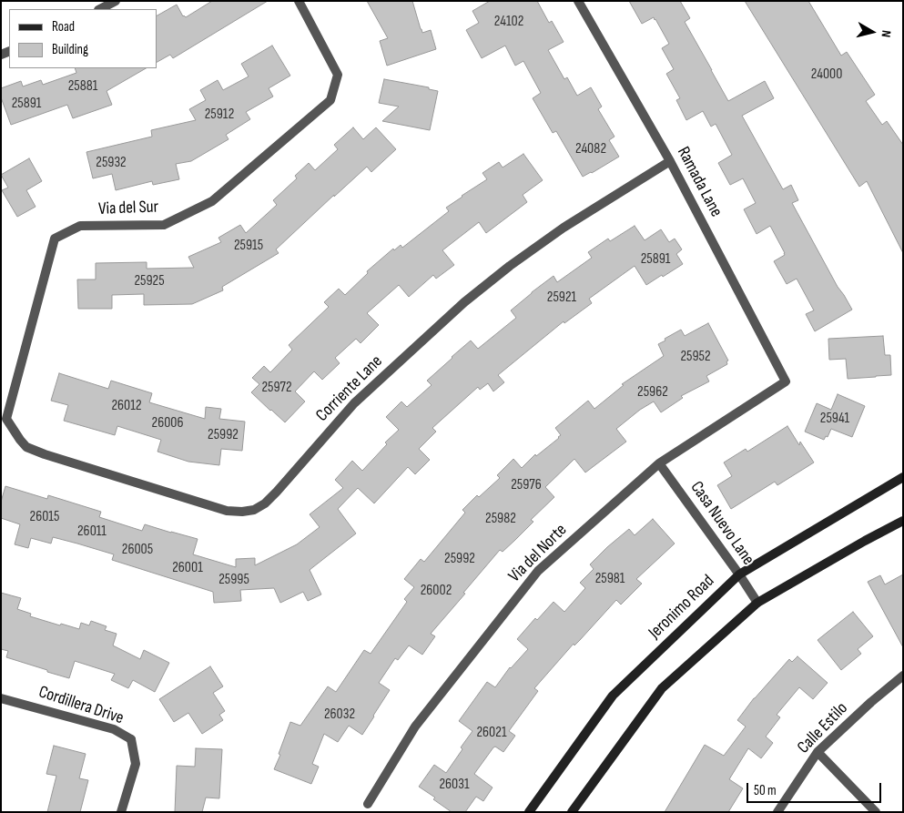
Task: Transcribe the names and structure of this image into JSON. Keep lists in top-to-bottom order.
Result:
{
  "streets": {
    "main road": ["Jeronimo Road"],
    "street": [
      "Ramada Lane",
      "Via del Sur",
      "Corriente Lane",
      "Casa Nuevo Lane",
      "Via del Norte",
      "Cordillera Drive",
      "Calle Estilo"
    ]
  },
  "crossings": [
    ["Ramada Lane", "Corriente Lane"],
    ["Ramada Lane", "Via del Norte"],
    ["Via del Sur", "Corriente Lane"],
    ["Casa Nuevo Lane", "Via del Norte"],
    ["Casa Nuevo Lane", "Jeronimo Road"]
  ],
  "house_numbers": [
    "24102",
    "24000",
    "25881",
    "25891",
    "25912",
    "24082",
    "25932",
    "25915",
    "25891",
    "25925",
    "25921",
    "25952",
    "25972",
    "25962",
    "26012",
    "25941",
    "26006",
    "25992",
    "25976",
    "26015",
    "25982",
    "26011",
    "26005",
    "25992",
    "26001",
    "25981",
    "25995",
    "26002",
    "26032",
    "26021",
    "26031"
  ],
  "legend": ["Road", "Building"],
  "scale_bar": "50 m",
  "north": "right"
}
